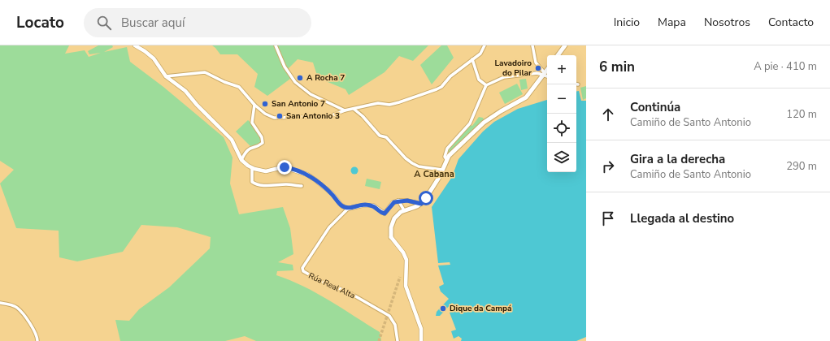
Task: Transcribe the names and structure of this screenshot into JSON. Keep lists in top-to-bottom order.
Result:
{
  "streets": {
    "street": ["Rúa Real Alta"]
  },
  "districts": ["A Cabana"],
  "places": [
    "Lavadoiro do Pilar",
    "A Rocha 7",
    "San Antonio 7",
    "San Antonio 3",
    "Dique da Campá"
  ],
  "page": {
    "header": "Locato",
    "search": "Buscar aquí",
    "nav": [
      "Inicio",
      "Mapa",
      "Nosotros",
      "Contacto"
    ],
    "heading": ["6 min", "A pie · 410 m"],
    "map_buttons": ["+", "−"],
    "list": [
      ["Continúa", "Camiño de Santo Antonio", "120 m"],
      ["Gira a la derecha", "Camiño de Santo Antonio", "290 m"],
      "Llegada al destino"
    ]
  }
}
